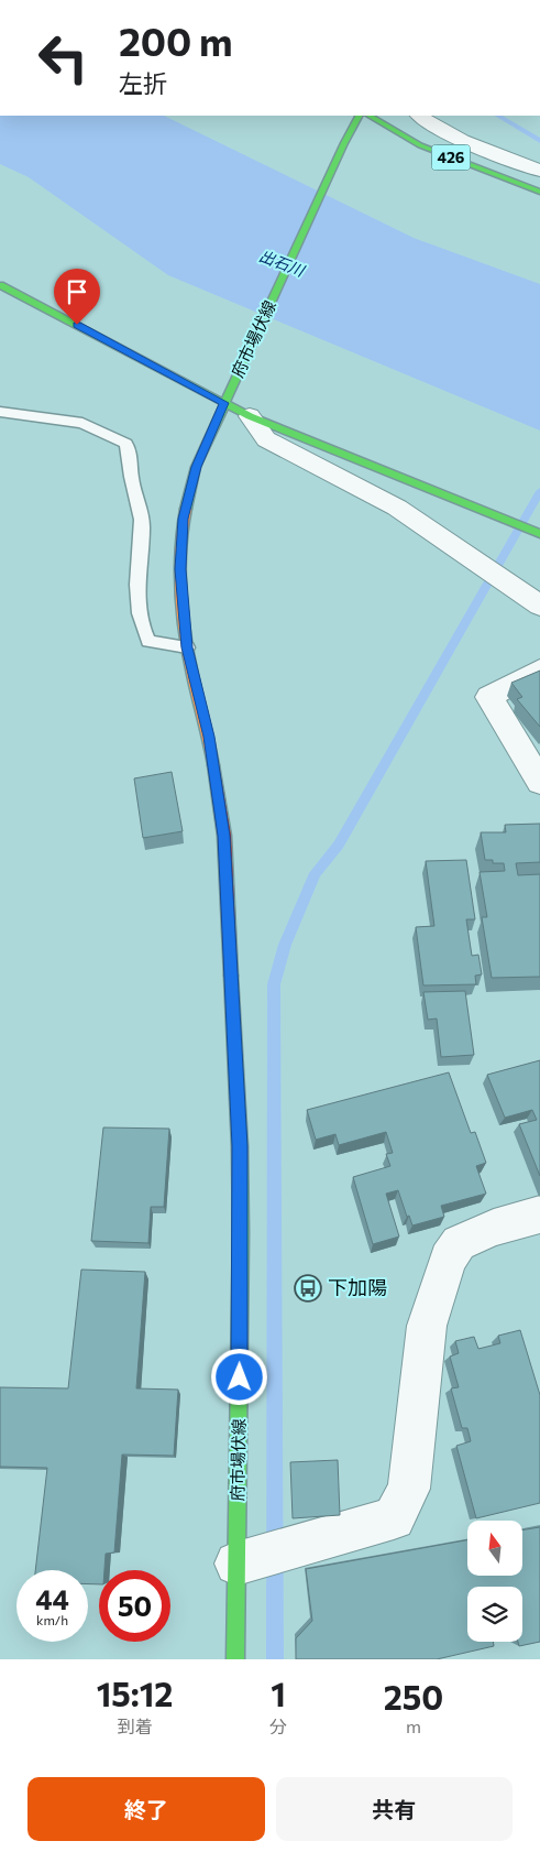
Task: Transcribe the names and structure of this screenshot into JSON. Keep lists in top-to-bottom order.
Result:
{
  "streets": {
    "main road": ["426", "府市場伏線"]
  },
  "water": ["出石川"],
  "places": {
    "bus stop": ["下加陽"]
  },
  "north": "top",
  "page": {
    "turn": ["200 m", "左折"],
    "speed": "44 km/h",
    "limit": "50",
    "eta": [
      "15:12",
      "到着",
      "1",
      "分",
      "250",
      "m"
    ],
    "buttons": ["終了", "共有"]
  }
}
